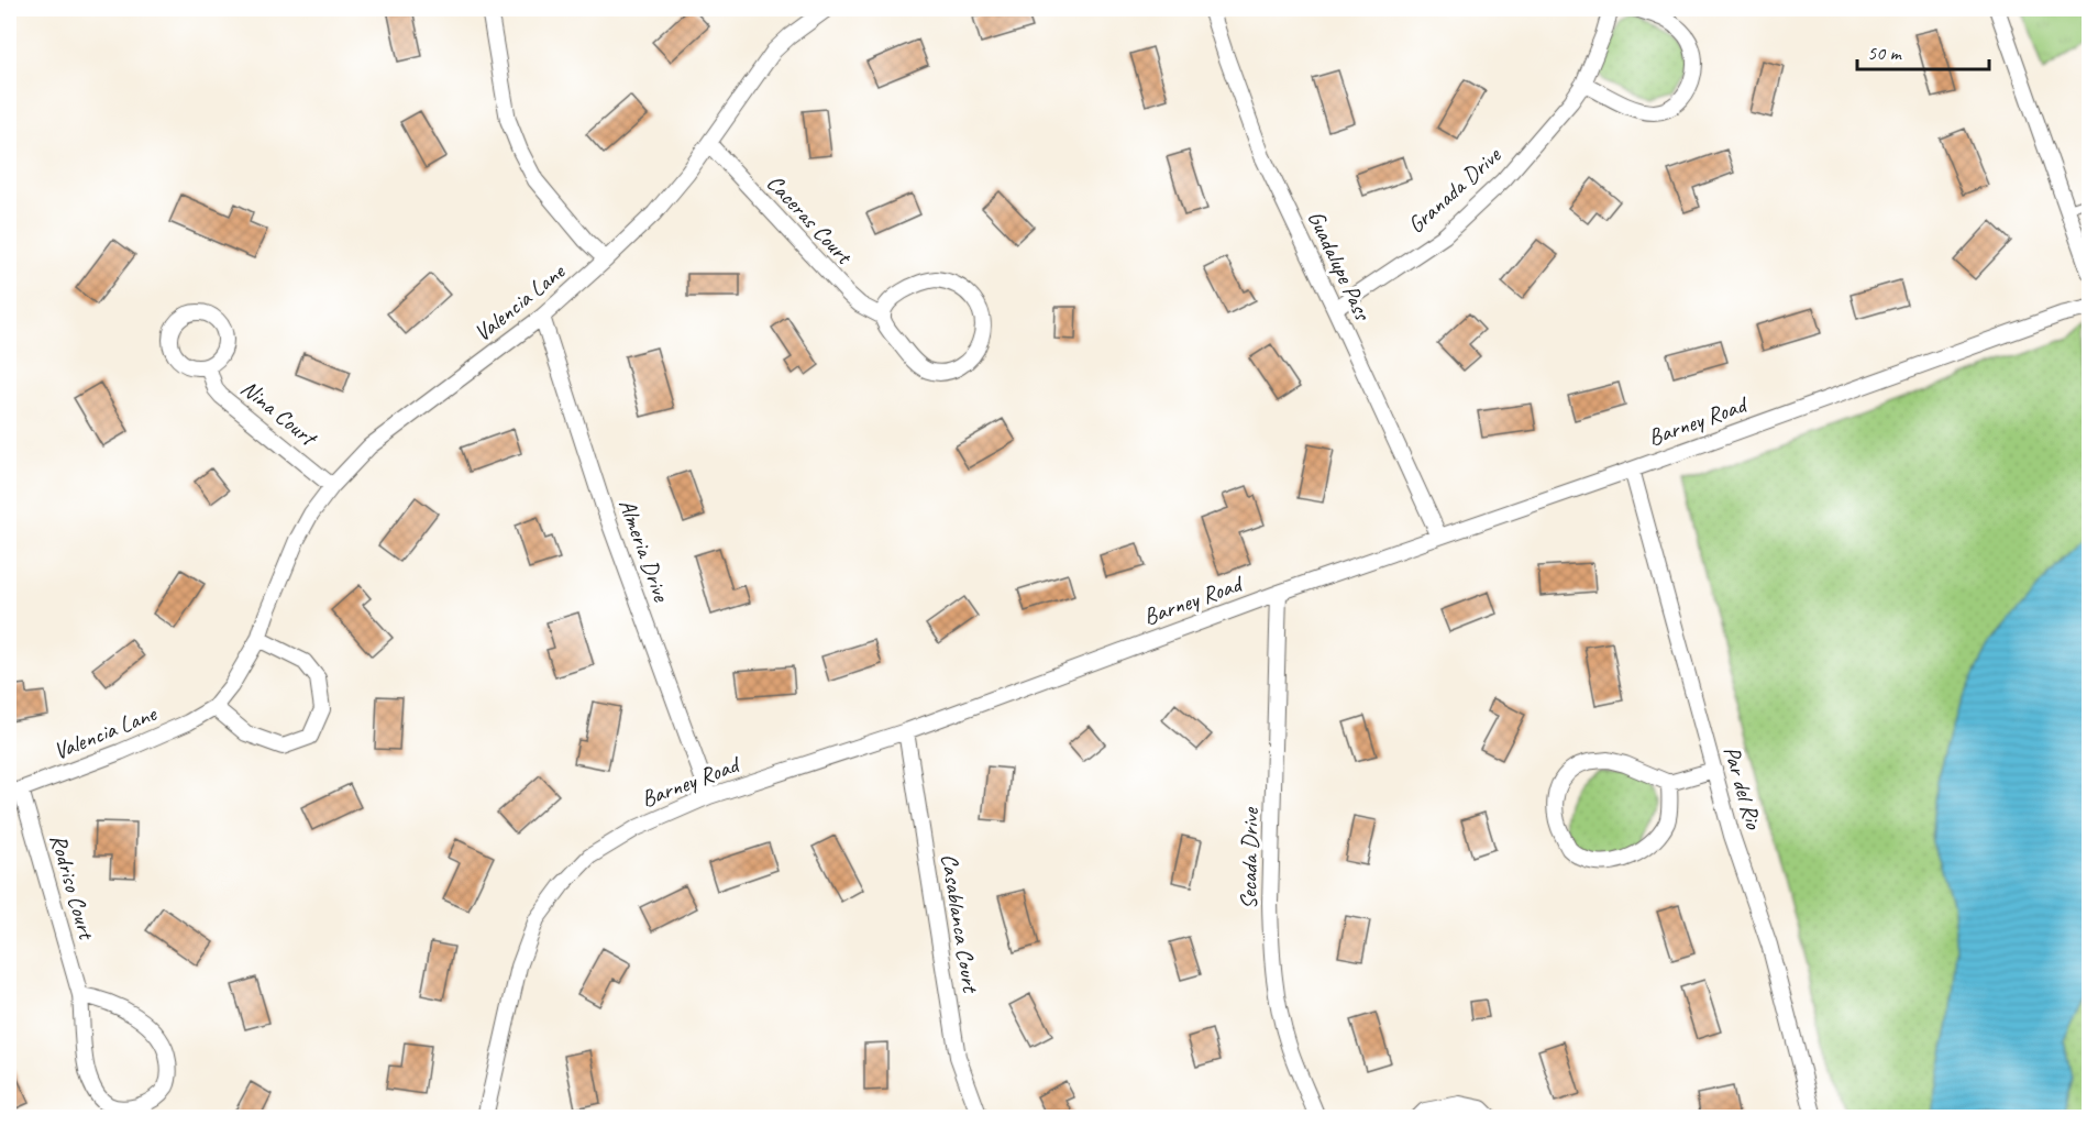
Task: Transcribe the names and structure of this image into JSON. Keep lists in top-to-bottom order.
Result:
{
  "streets": {
    "street": [
      "Granada Drive",
      "Caceras Court",
      "Guadalupe Pass",
      "Valencia Lane",
      "Nina Court",
      "Barney Road",
      "Almeria Drive",
      "Par del Rio",
      "Secada Drive",
      "Rodriso Court",
      "Casablanca Court"
    ]
  },
  "crossings": [
    ["Granada Drive", "Guadalupe Pass"],
    ["Caceras Court", "Valencia Lane"],
    ["Guadalupe Pass", "Barney Road"],
    ["Valencia Lane", "Nina Court"],
    ["Valencia Lane", "Almeria Drive"],
    ["Valencia Lane", "Rodriso Court"],
    ["Barney Road", "Almeria Drive"],
    ["Barney Road", "Par del Rio"],
    ["Barney Road", "Secada Drive"],
    ["Barney Road", "Casablanca Court"]
  ],
  "scale_bar": "50 m"
}
